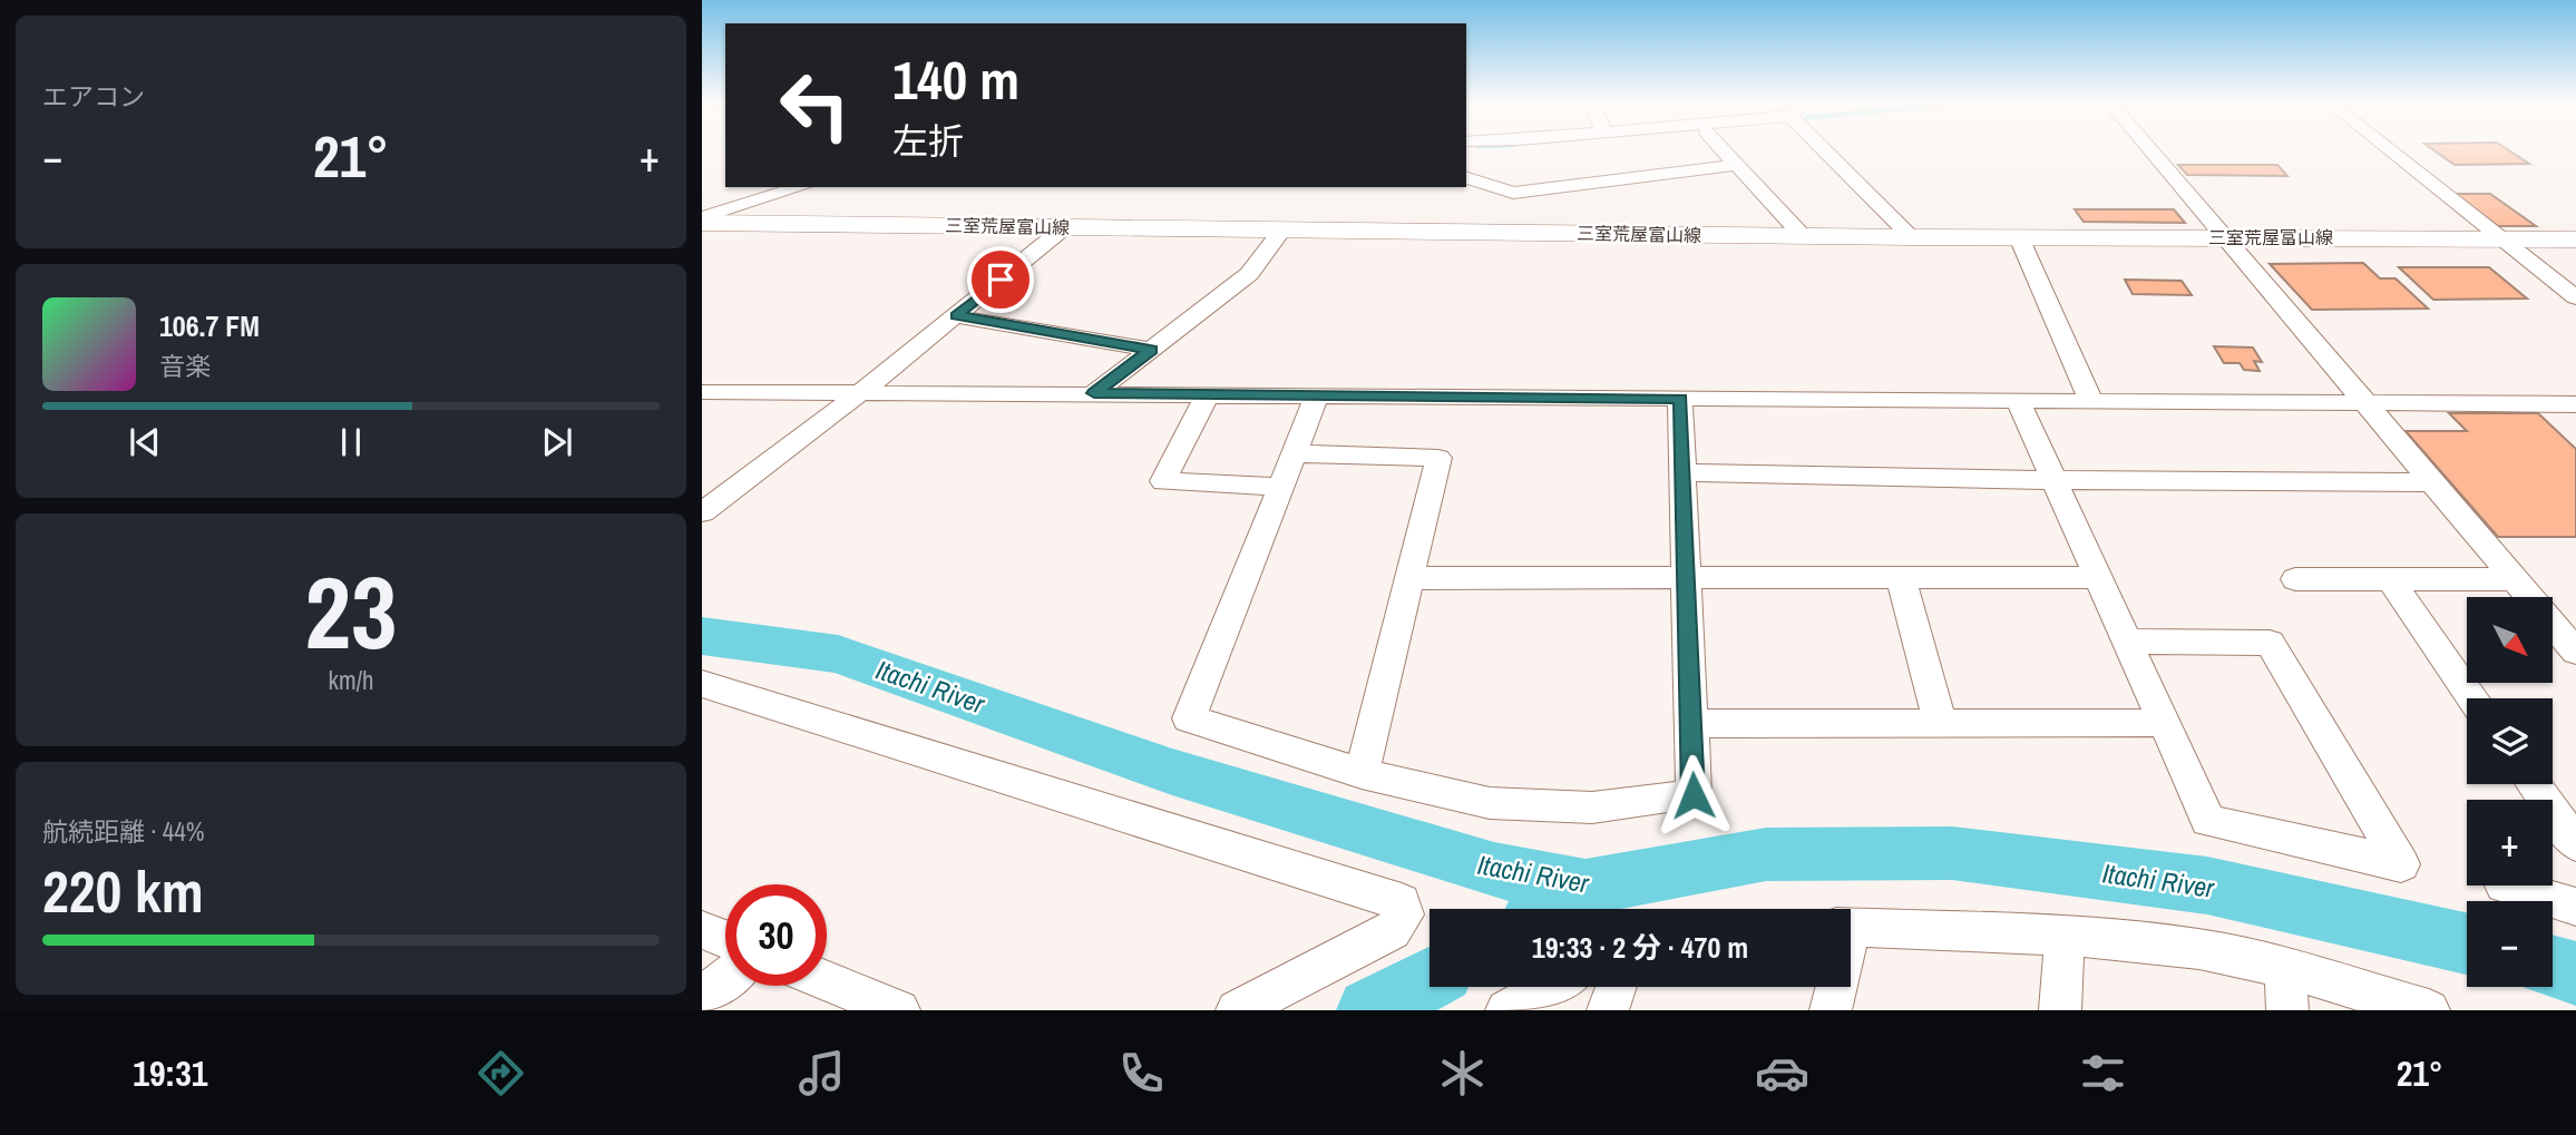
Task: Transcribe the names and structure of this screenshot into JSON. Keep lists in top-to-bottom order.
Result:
{
  "streets": {
    "main road": ["三室荒屋富山線"]
  },
  "water": ["Itachi River"],
  "north": "bottom right",
  "page": {
    "tile": [
      "エアコン",
      ["23", "km/h"],
      ["航続距離 · 44%", "220 km"]
    ],
    "turn": ["140 m", "左折"],
    "heat": ["−", "21°", "+"],
    "song": ["106.7 FM", "音楽"],
    "map_buttons": ["+", "−"],
    "limit": "30",
    "trip": "19:33 · 2 分 · 470 m",
    "tabs": ["19:31", "21°"]
  }
}
